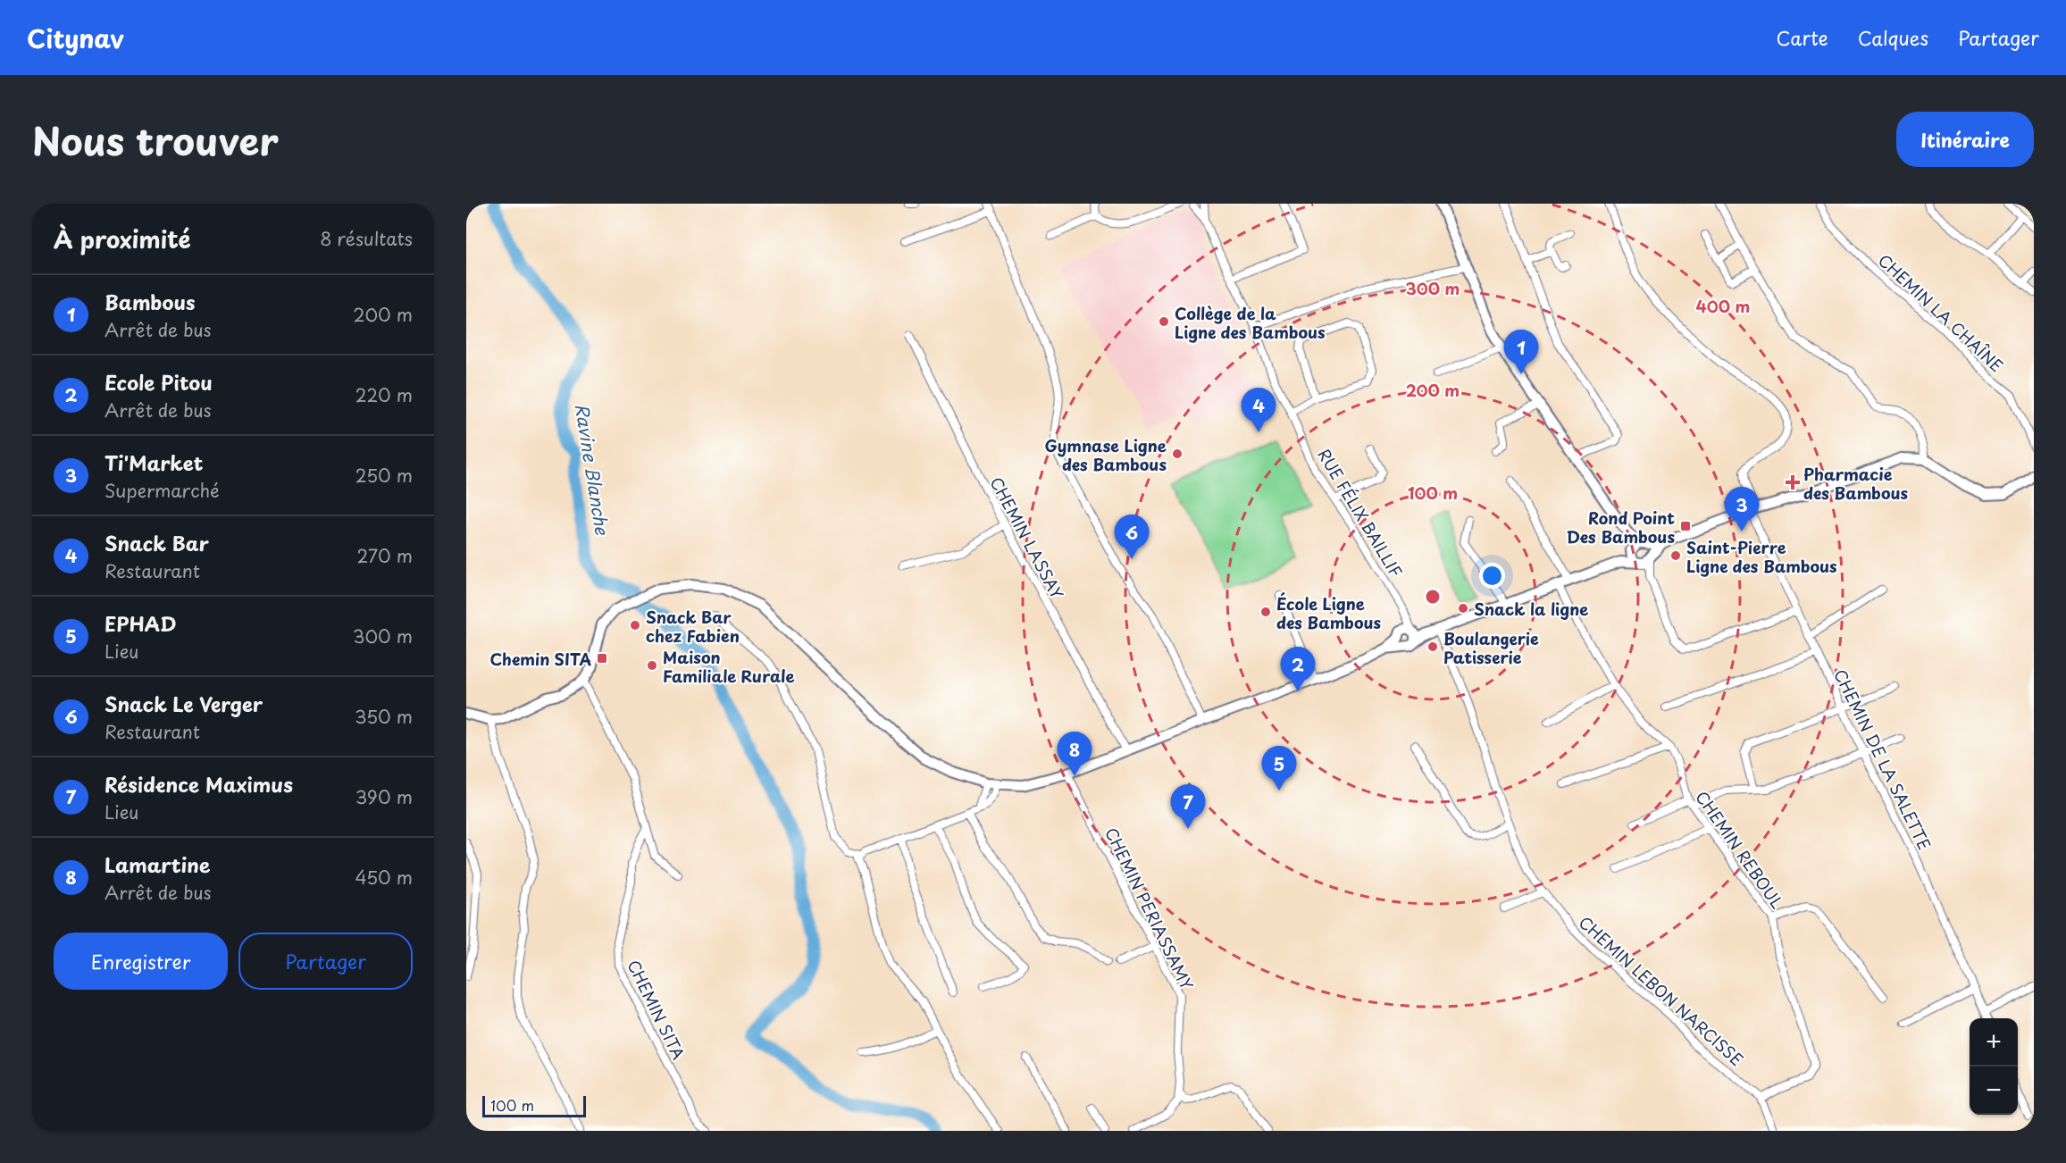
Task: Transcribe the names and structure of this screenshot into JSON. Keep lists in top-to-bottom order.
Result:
{
  "streets": {
    "street": [
      "CHEMIN LA CHAÎNE",
      "RUE FÉLIX BAILLIF",
      "CHEMIN LASSAY",
      "CHEMIN DE LA SALETTE",
      "CHEMIN REBOUL",
      "CHEMIN PERIASSAMY",
      "CHEMIN LEBON NARCISSE",
      "CHEMIN SITA"
    ]
  },
  "crossings": [
    ["CHEMIN REBOUL", "CHEMIN LEBON NARCISSE"]
  ],
  "water": ["Ravine Blanche"],
  "places": {
    "other": [
      "Collège de la Ligne des Bambous",
      "Gymnase Ligne des Bambous",
      "Saint-Pierre Ligne des Bambous",
      "Snack la ligne",
      "École Ligne des Bambous",
      "Snack Bar chez Fabien",
      "Boulangerie Patisserie",
      "Maison Familiale Rurale"
    ],
    "health": ["Pharmacie des Bambous"],
    "transit": ["Rond Point Des Bambous", "Chemin SITA"]
  },
  "scale_bar": "100 m",
  "page": {
    "header": "Citynav",
    "nav": ["Carte", "Calques", "Partager"],
    "title": "Nous trouver",
    "buttons": [
      "Itinéraire",
      ["Enregistrer", "Partager"]
    ],
    "heading": ["À proximité", "8 résultats"],
    "list": [
      {
        "mark": "1",
        "name": "Bambous",
        "note": "Arrêt de bus",
        "value": "200 m"
      },
      {
        "mark": "2",
        "name": "Ecole Pitou",
        "note": "Arrêt de bus",
        "value": "220 m"
      },
      {
        "mark": "3",
        "name": "Ti'Market",
        "note": "Supermarché",
        "value": "250 m"
      },
      {
        "mark": "4",
        "name": "Snack Bar",
        "note": "Restaurant",
        "value": "270 m"
      },
      {
        "mark": "5",
        "name": "EPHAD",
        "note": "Lieu",
        "value": "300 m"
      },
      {
        "mark": "6",
        "name": "Snack Le Verger",
        "note": "Restaurant",
        "value": "350 m"
      },
      {
        "mark": "7",
        "name": "Résidence Maximus",
        "note": "Lieu",
        "value": "390 m"
      },
      {
        "mark": "8",
        "name": "Lamartine",
        "note": "Arrêt de bus",
        "value": "450 m"
      }
    ],
    "pins": [
      "1",
      "4",
      "3",
      "6",
      "2",
      "8",
      "5",
      "7"
    ],
    "map_buttons": ["+", "−"],
    "scale": "100 m"
  },
  "rings": [
    "300 m",
    "400 m",
    "200 m",
    "100 m"
  ]
}
